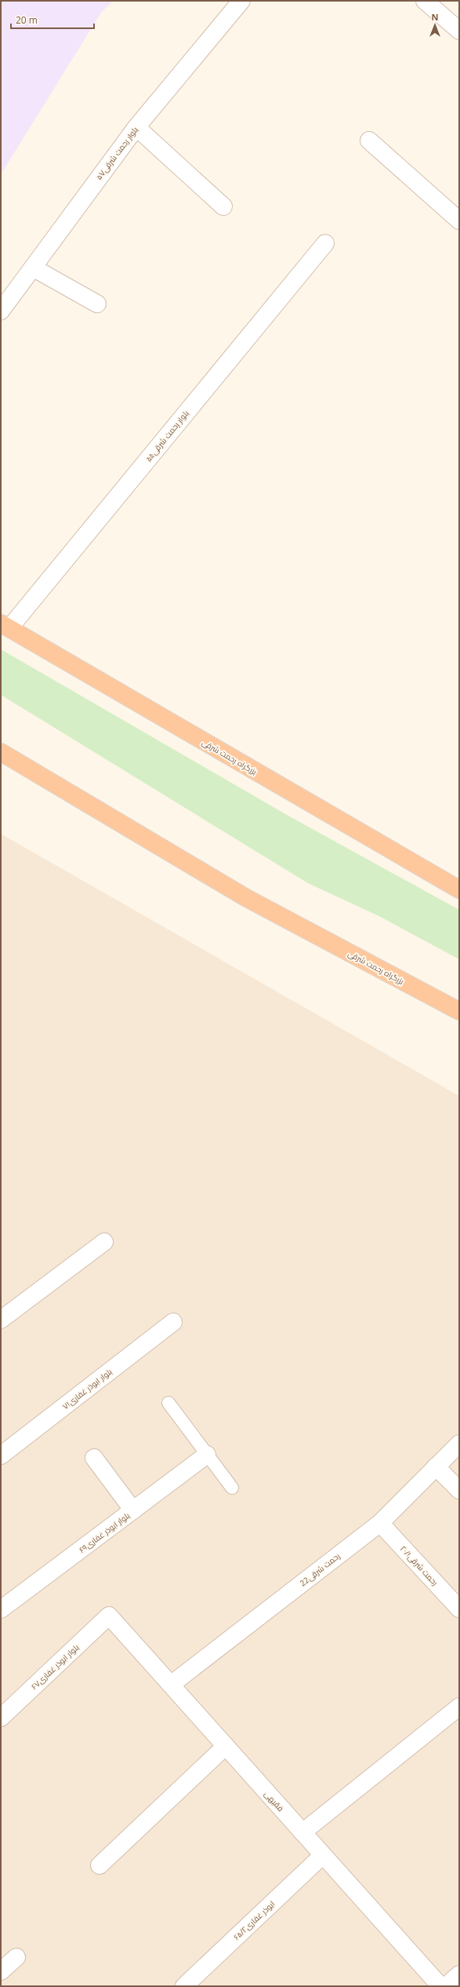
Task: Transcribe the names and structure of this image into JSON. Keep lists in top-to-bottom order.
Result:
{
  "streets": {
    "highway": ["بزرگراه رحمت شرقی"],
    "street": [
      "۵۷بلوار رحمت شرقی",
      "بلوار رحمت شرقی۵۵",
      "بلوار ابوذر غفاری۷۱",
      "بلوار ابوذر غفاری۶۹",
      "۲۰/۱رحمت شرقی",
      "22رحمت شرقی",
      "بلوار ابوذر غفاری۶۷",
      "فقیهی",
      "۶۵/۲ابوذر غفاری"
    ]
  },
  "crossings": [
    ["بلوار رحمت شرقی۵۵", "بزرگراه رحمت شرقی"],
    ["۲۰/۱رحمت شرقی", "22رحمت شرقی"],
    ["22رحمت شرقی", "فقیهی"],
    ["بلوار ابوذر غفاری۶۷", "فقیهی"],
    ["فقیهی", "۶۵/۲ابوذر غفاری"]
  ],
  "scale_bar": "20 m",
  "north": "top"
}
